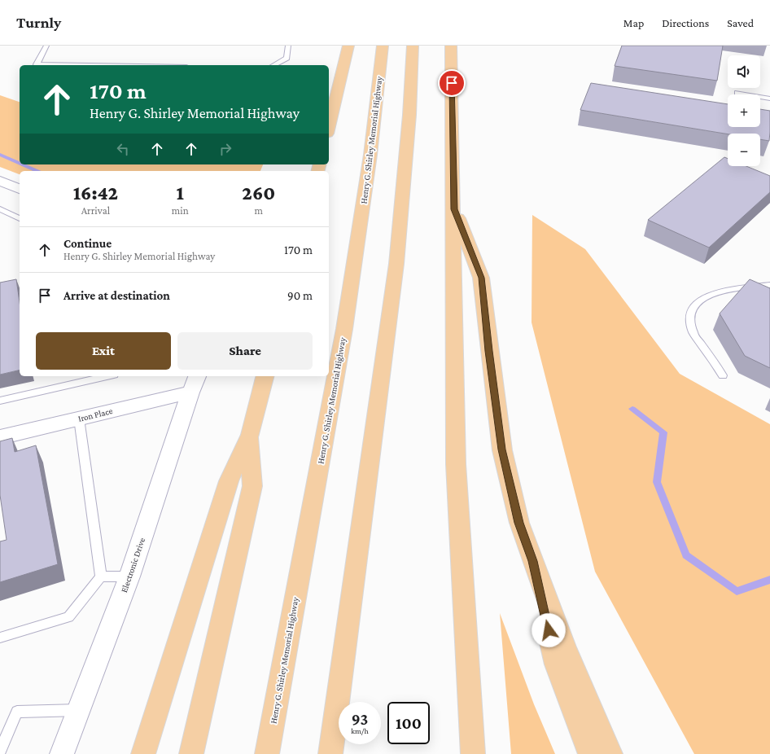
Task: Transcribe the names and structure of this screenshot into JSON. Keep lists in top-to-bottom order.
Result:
{
  "streets": {
    "highway": ["Henry G. Shirley Memorial Highway"],
    "street": ["Iron Place", "Electronic Drive"]
  },
  "crossings": [
    ["Iron Place", "Electronic Drive"]
  ],
  "page": {
    "header": "Turnly",
    "nav": ["Map", "Directions", "Saved"],
    "map_buttons": ["+", "−"],
    "turn": ["170 m", "Henry G. Shirley Memorial Highway"],
    "eta": [
      "16:42",
      "Arrival",
      "1",
      "min",
      "260",
      "m"
    ],
    "list": [
      {
        "name": "Continue",
        "note": "Henry G. Shirley Memorial Highway",
        "value": "170 m"
      },
      {
        "name": "Arrive at destination",
        "value": "90 m"
      }
    ],
    "buttons": ["Exit", "Share"],
    "speed": "93 km/h",
    "limit": "100"
  }
}
